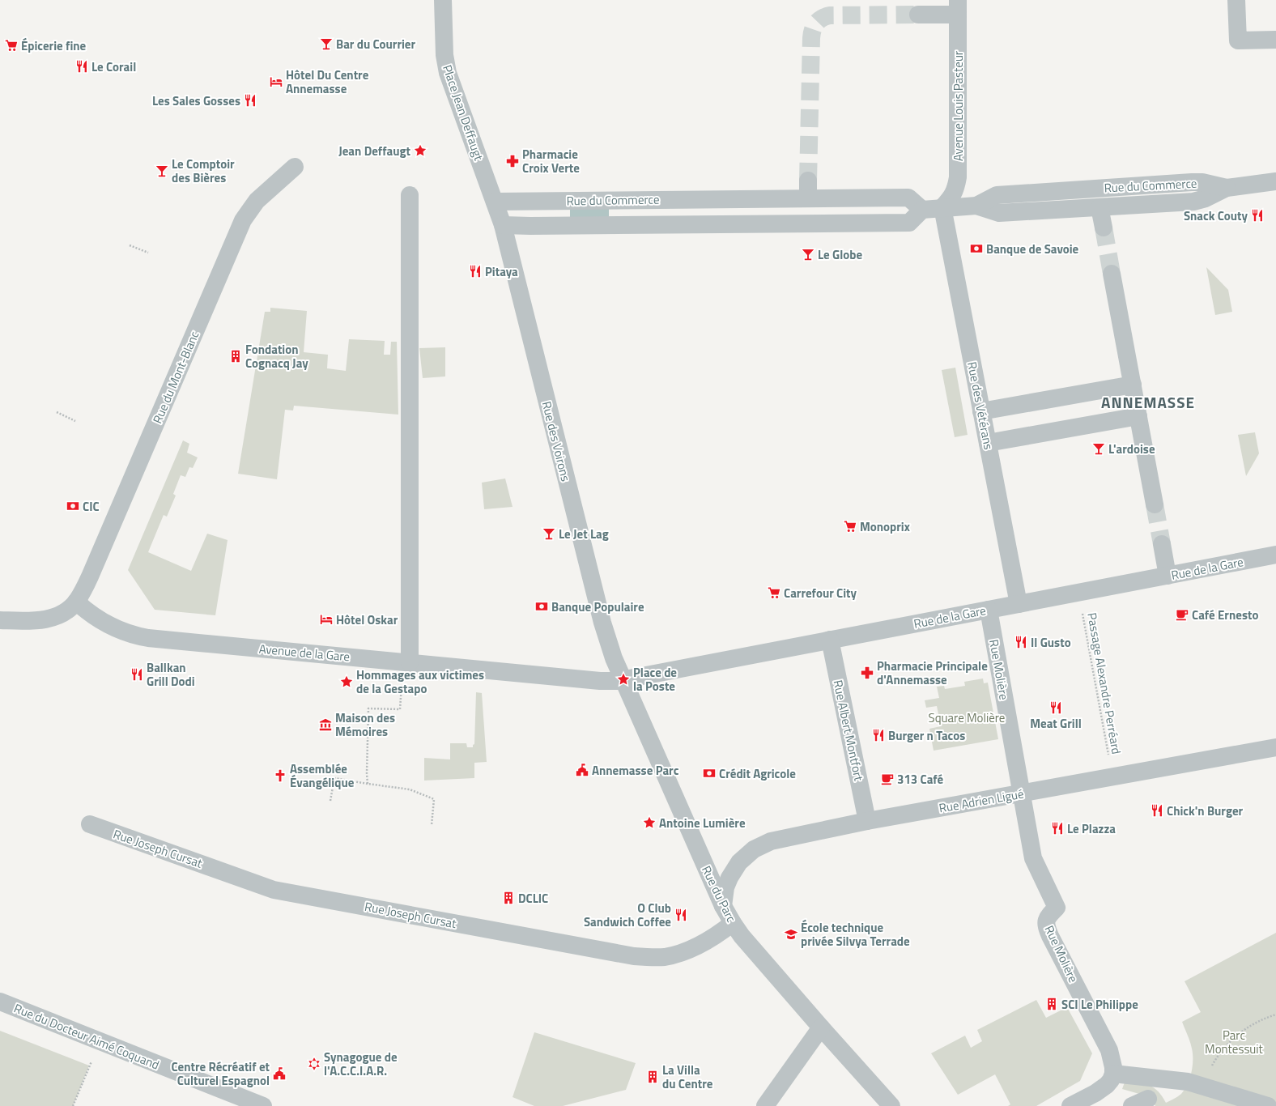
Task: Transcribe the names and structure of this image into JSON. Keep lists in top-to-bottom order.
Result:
{
  "streets": {
    "street": [
      "Avenue Louis Pasteur",
      "Place Jean Deffaugt",
      "Rue du Commerce",
      "Rue du Mont-Blanc",
      "Rue des Vétérans",
      "Rue des Voirons",
      "Rue de la Gare",
      "Avenue de la Gare",
      "Rue Molière",
      "Rue Albert Montfort",
      "Rue Adrien Ligué",
      "Rue Joseph Cursat",
      "Rue du Parc",
      "Rue du Docteur Aimé Coquand"
    ],
    "path": ["Passage Alexandre Perréard"]
  },
  "crossings": [
    ["Avenue Louis Pasteur", "Rue du Commerce"],
    ["Avenue Louis Pasteur", "Rue des Vétérans"],
    ["Place Jean Deffaugt", "Rue du Commerce"],
    ["Place Jean Deffaugt", "Rue des Voirons"],
    ["Rue du Commerce", "Rue des Vétérans"],
    ["Rue du Commerce", "Rue des Voirons"],
    ["Rue du Mont-Blanc", "Avenue de la Gare"],
    ["Rue des Vétérans", "Rue de la Gare"],
    ["Rue des Voirons", "Rue de la Gare"],
    ["Rue des Voirons", "Avenue de la Gare"],
    ["Rue des Voirons", "Rue du Parc"],
    ["Rue de la Gare", "Avenue de la Gare"],
    ["Rue de la Gare", "Rue Molière"],
    ["Rue de la Gare", "Passage Alexandre Perréard"],
    ["Rue de la Gare", "Rue Albert Montfort"],
    ["Rue de la Gare", "Rue du Parc"],
    ["Avenue de la Gare", "Rue du Parc"],
    ["Rue Molière", "Rue Adrien Ligué"],
    ["Passage Alexandre Perréard", "Rue Adrien Ligué"],
    ["Rue Albert Montfort", "Rue Adrien Ligué"],
    ["Rue Adrien Ligué", "Rue du Parc"],
    ["Rue Joseph Cursat", "Rue du Parc"]
  ],
  "districts": ["ANNEMASSE"],
  "parks": ["Square Molière", "Parc Montessuit"],
  "places": {
    "bar": [
      "Bar du Courrier",
      "Le Comptoir des Bières",
      "Le Globe",
      "L'ardoise",
      "Le Jet Lag"
    ],
    "supermarket": ["Épicerie fine", "Monoprix", "Carrefour City"],
    "restaurant": [
      "Le Corail",
      "Les Sales Gosses",
      "Snack Couty",
      "Pitaya",
      "Il Gusto",
      "Ballkan Grill Dodi",
      "Meat Grill",
      "Burger n Tacos",
      "Chick'n Burger",
      "Le Plazza",
      "O Club Sandwich Coffee"
    ],
    "hotel": ["Hôtel Du Centre Annemasse", "Hôtel Oskar"],
    "place": [
      "Jean Deffaugt",
      "Place de la Poste",
      "Hommages aux victimes de la Gestapo",
      "Antoine Lumière"
    ],
    "pharmacy": ["Pharmacie Croix Verte", "Pharmacie Principale d'Annemasse"],
    "bank": [
      "Banque de Savoie",
      "CIC",
      "Banque Populaire",
      "Crédit Agricole"
    ],
    "building": [
      "Fondation Cognacq Jay",
      "DCLIC",
      "SCI Le Philippe",
      "La Villa du Centre"
    ],
    "cafe": ["Café Ernesto", "313 Café"],
    "museum": ["Maison des Mémoires"],
    "public building": ["Annemasse Parc", "Centre Récréatif et Culturel Espagnol"],
    "church": ["Assemblée Évangélique"],
    "school or university": ["École technique privée Silvya Terrade"],
    "synagogue": ["Synagogue de l'A.C.C.I.A.R."]
  }
}
